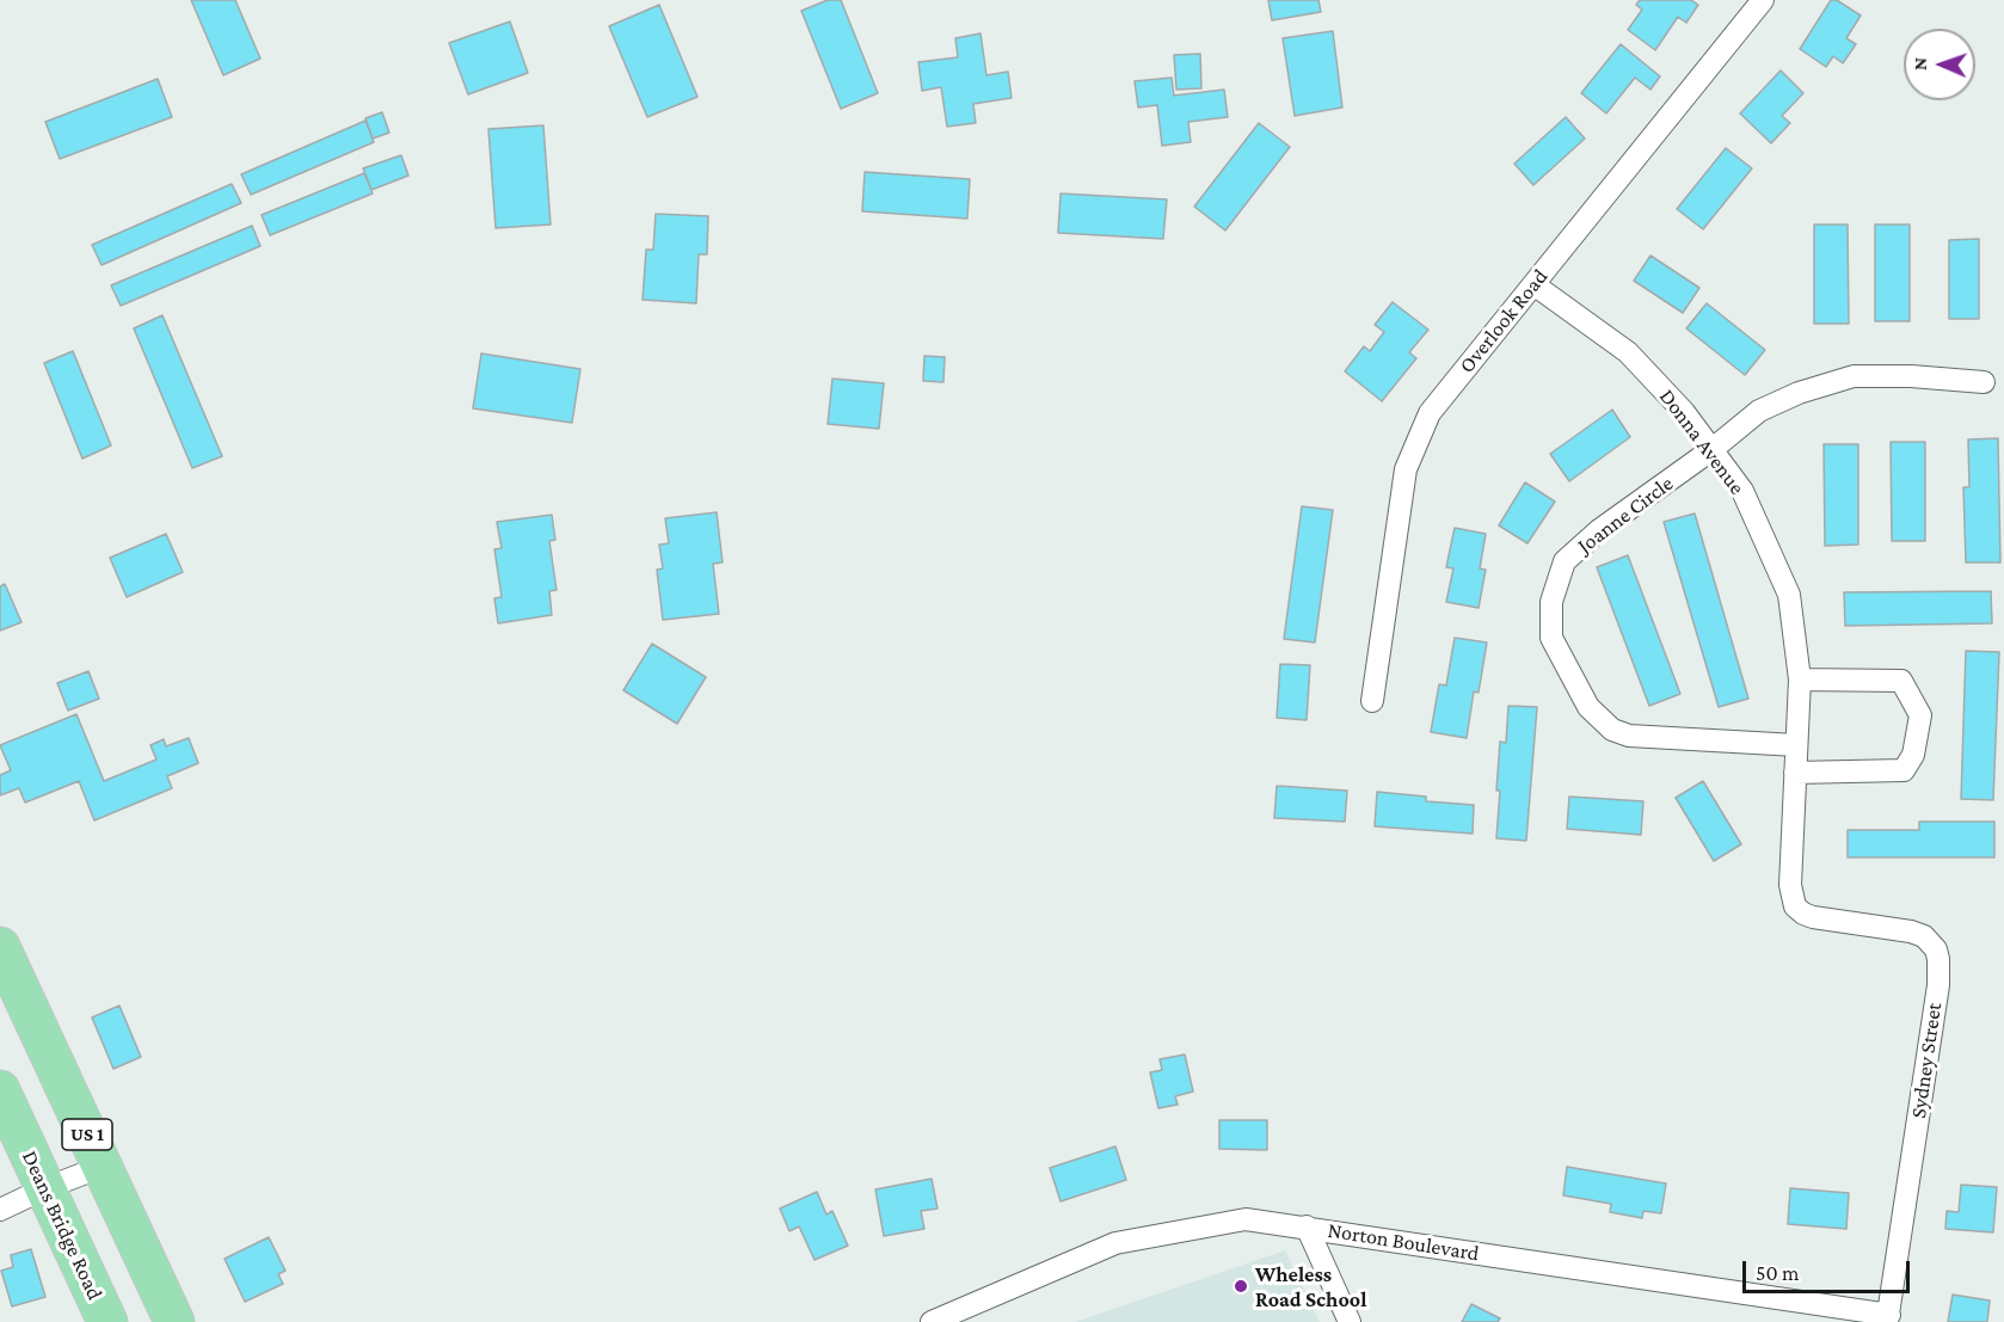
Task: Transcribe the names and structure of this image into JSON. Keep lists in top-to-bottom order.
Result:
{
  "streets": {
    "highway": ["US 1", "Deans Bridge Road"],
    "street": [
      "Overlook Road",
      "Donna Avenue",
      "Joanne Circle",
      "Sydney Street",
      "Norton Boulevard"
    ]
  },
  "crossings": [
    ["Overlook Road", "Donna Avenue"],
    ["Donna Avenue", "Joanne Circle"],
    ["Donna Avenue", "Sydney Street"],
    ["Sydney Street", "Norton Boulevard"]
  ],
  "places": ["Wheless Road School"],
  "scale_bar": "50 m",
  "north": "left"
}
